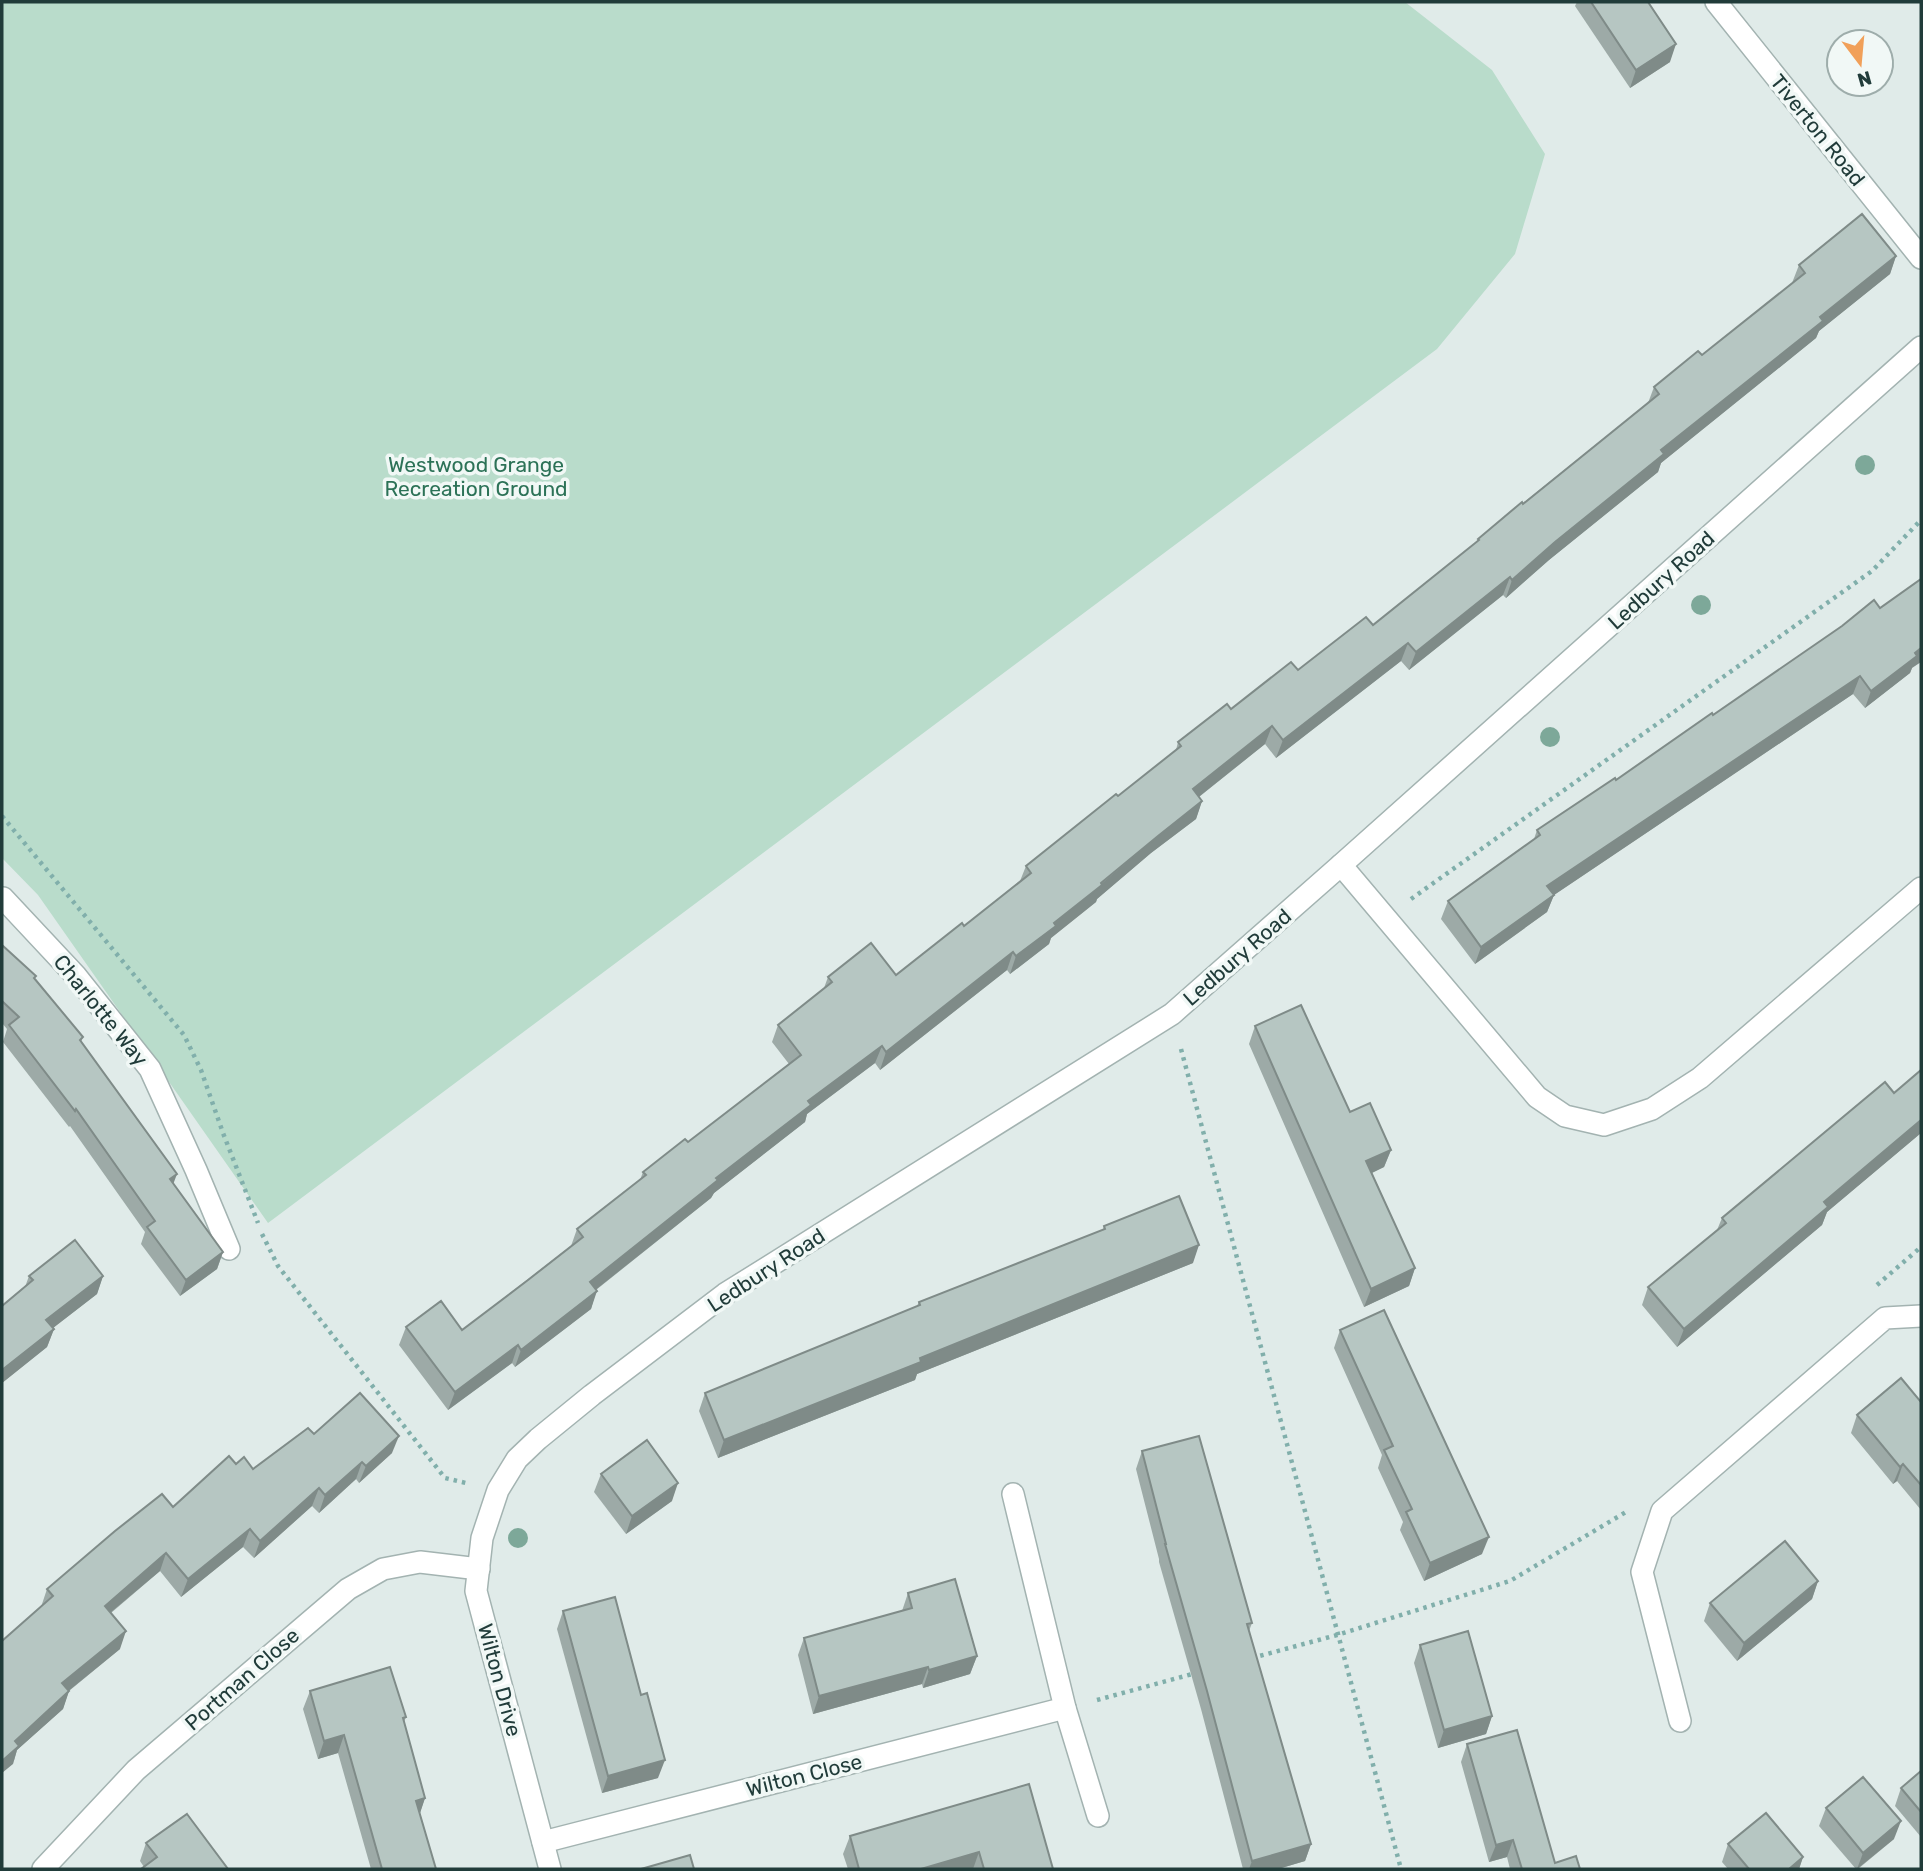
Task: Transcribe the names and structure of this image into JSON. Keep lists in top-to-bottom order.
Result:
{
  "streets": {
    "street": [
      "Tiverton Road",
      "Ledbury Road",
      "Charlotte Way",
      "Portman Close",
      "Wilton Drive",
      "Wilton Close"
    ]
  },
  "crossings": [
    ["Ledbury Road", "Wilton Drive"],
    ["Portman Close", "Wilton Drive"],
    ["Wilton Drive", "Wilton Close"]
  ],
  "parks": ["Westwood Grange Recreation Ground"],
  "north": "bottom"
}
